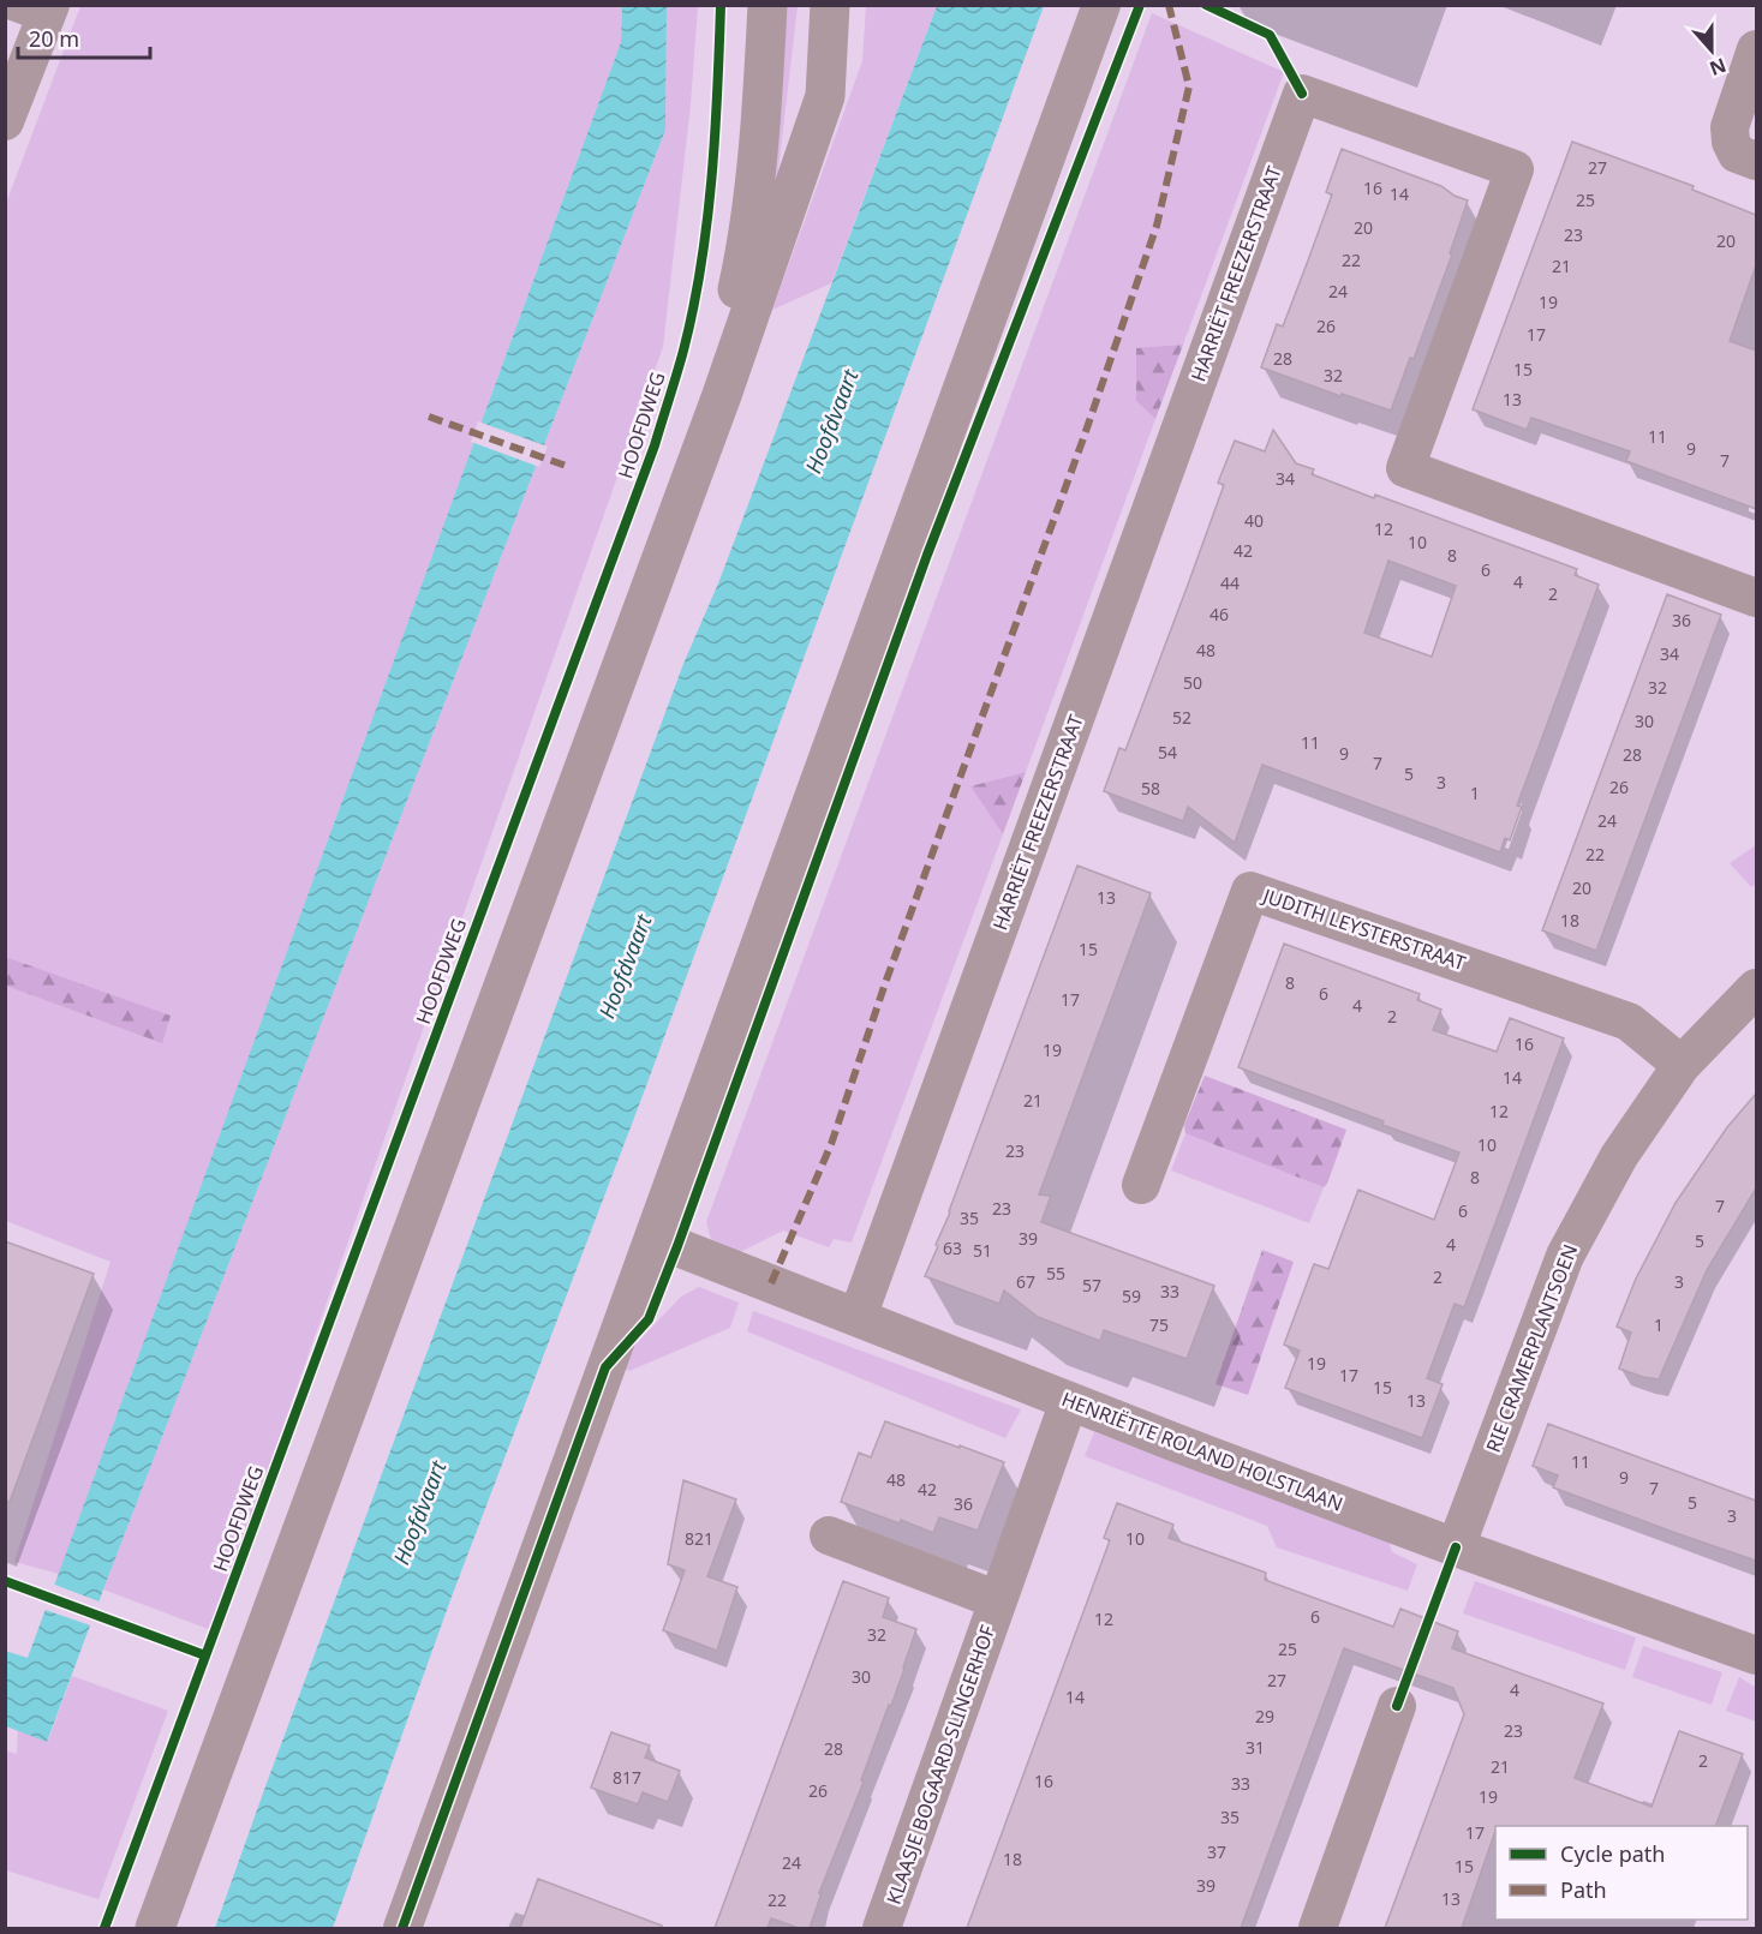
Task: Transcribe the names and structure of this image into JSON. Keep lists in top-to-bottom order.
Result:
{
  "streets": {
    "street": [
      "HARRIËT FREEZERSTRAAT",
      "JUDITH LEYSTERSTRAAT",
      "RIE CRAMERPLANTSOEN",
      "HENRIËTTE ROLAND HOLSTLAAN",
      "KLAASJE BOGAARD-SLINGERHOF"
    ],
    "cycle path": ["HOOFDWEG"]
  },
  "crossings": [
    ["HARRIËT FREEZERSTRAAT", "HENRIËTTE ROLAND HOLSTLAAN"],
    ["JUDITH LEYSTERSTRAAT", "RIE CRAMERPLANTSOEN"],
    ["RIE CRAMERPLANTSOEN", "HENRIËTTE ROLAND HOLSTLAAN"],
    ["HENRIËTTE ROLAND HOLSTLAAN", "KLAASJE BOGAARD-SLINGERHOF"]
  ],
  "water": ["Hoofdvaart"],
  "house_numbers": [
    "27",
    "16",
    "14",
    "25",
    "20",
    "23",
    "20",
    "22",
    "21",
    "24",
    "19",
    "26",
    "17",
    "28",
    "15",
    "32",
    "13",
    "11",
    "9",
    "7",
    "34",
    "40",
    "12",
    "10",
    "42",
    "8",
    "6",
    "4",
    "44",
    "2",
    "46",
    "36",
    "48",
    "34",
    "50",
    "32",
    "52",
    "30",
    "11",
    "54",
    "9",
    "28",
    "7",
    "5",
    "3",
    "26",
    "58",
    "1",
    "24",
    "22",
    "20",
    "13",
    "18",
    "15",
    "8",
    "6",
    "17",
    "4",
    "2",
    "16",
    "19",
    "14",
    "21",
    "12",
    "10",
    "23",
    "8",
    "7",
    "23",
    "6",
    "35",
    "39",
    "5",
    "4",
    "63",
    "51",
    "55",
    "2",
    "67",
    "3",
    "57",
    "33",
    "59",
    "75",
    "1",
    "19",
    "17",
    "15",
    "13",
    "11",
    "9",
    "48",
    "7",
    "42",
    "5",
    "36",
    "3",
    "821",
    "10",
    "6",
    "12",
    "32",
    "25",
    "30",
    "27",
    "4",
    "14",
    "29",
    "23",
    "31",
    "28",
    "2",
    "21",
    "817",
    "16",
    "33",
    "26",
    "19",
    "35",
    "17",
    "37",
    "18",
    "24",
    "15",
    "39",
    "13",
    "22"
  ],
  "legend": ["Cycle path", "Path"],
  "scale_bar": "20 m",
  "north": "bottom"
}
